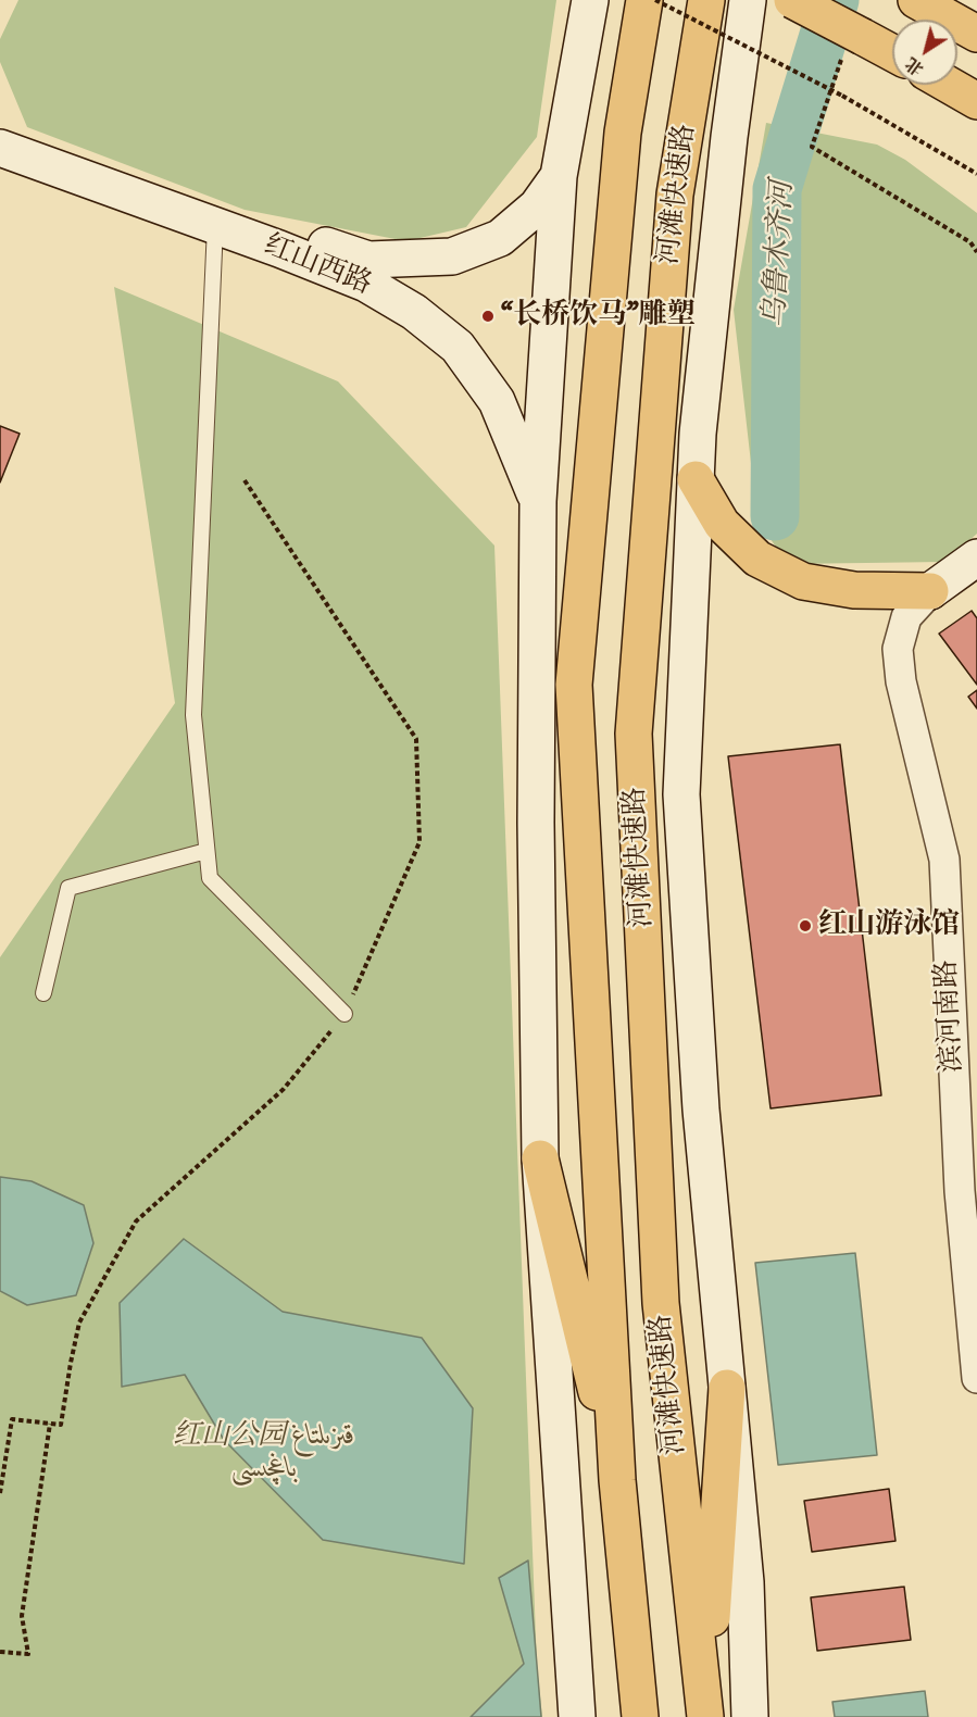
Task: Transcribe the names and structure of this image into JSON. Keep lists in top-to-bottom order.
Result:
{
  "streets": {
    "main road": ["河滩快速路"],
    "street": ["红山西路", "滨河南路"]
  },
  "water": ["乌鲁木齐河"],
  "parks": ["红山公园 قىزىلتاغ باغچىسى"],
  "places": ["“长桥饮马”雕塑", "红山游泳馆"],
  "north": "bottom left"
}
